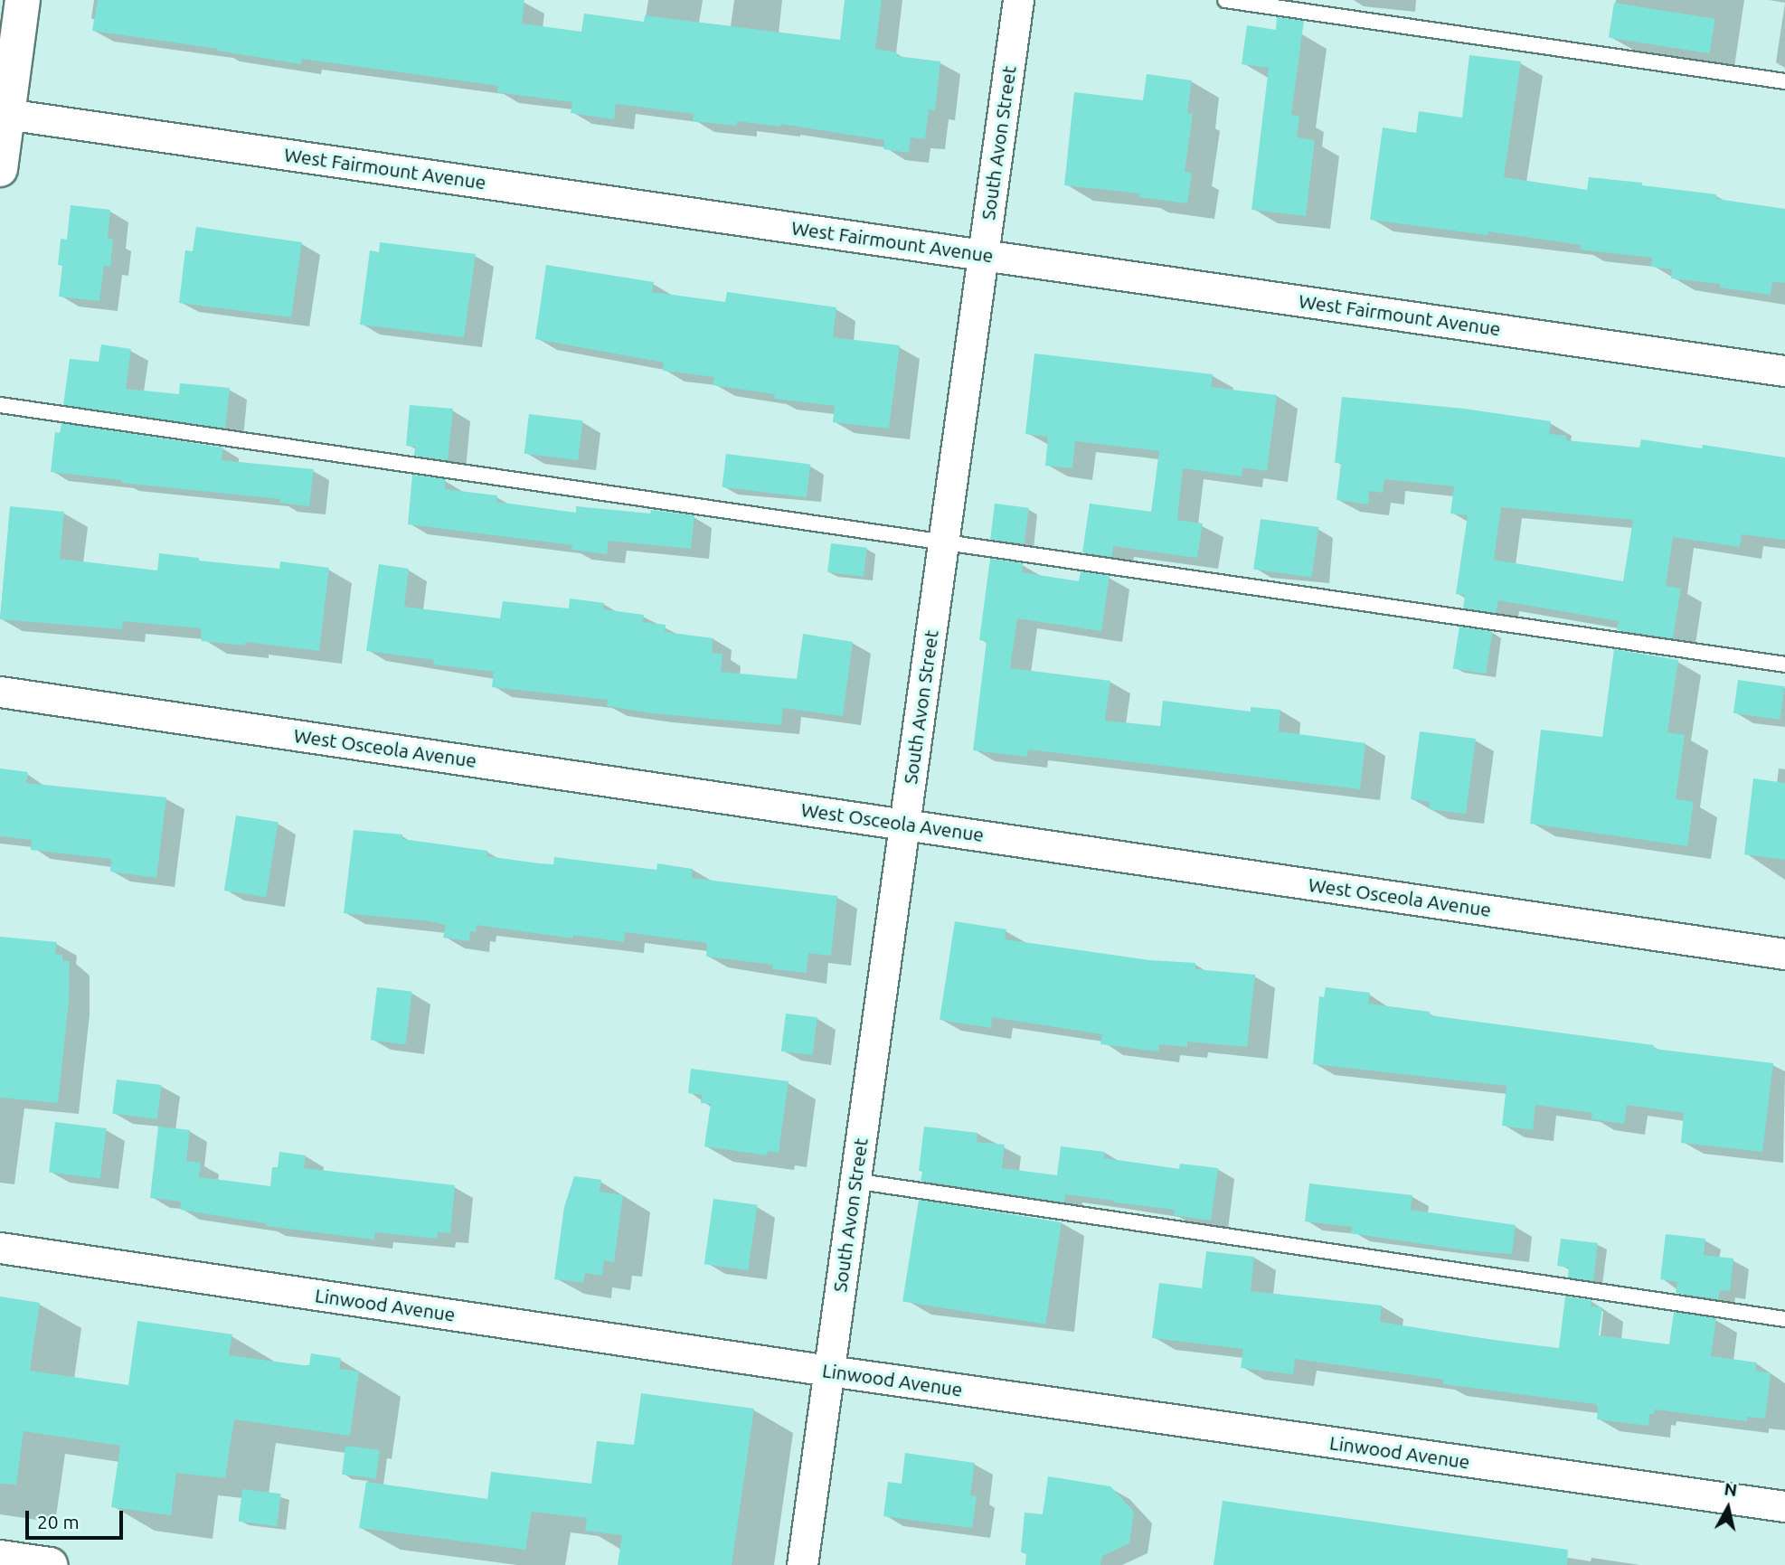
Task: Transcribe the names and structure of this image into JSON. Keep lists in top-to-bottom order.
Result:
{
  "streets": {
    "street": [
      "South Avon Street",
      "West Fairmount Avenue",
      "West Osceola Avenue",
      "Linwood Avenue"
    ]
  },
  "crossings": [
    ["South Avon Street", "West Fairmount Avenue"],
    ["South Avon Street", "West Osceola Avenue"],
    ["South Avon Street", "Linwood Avenue"]
  ],
  "scale_bar": "20 m",
  "north": "top"
}
